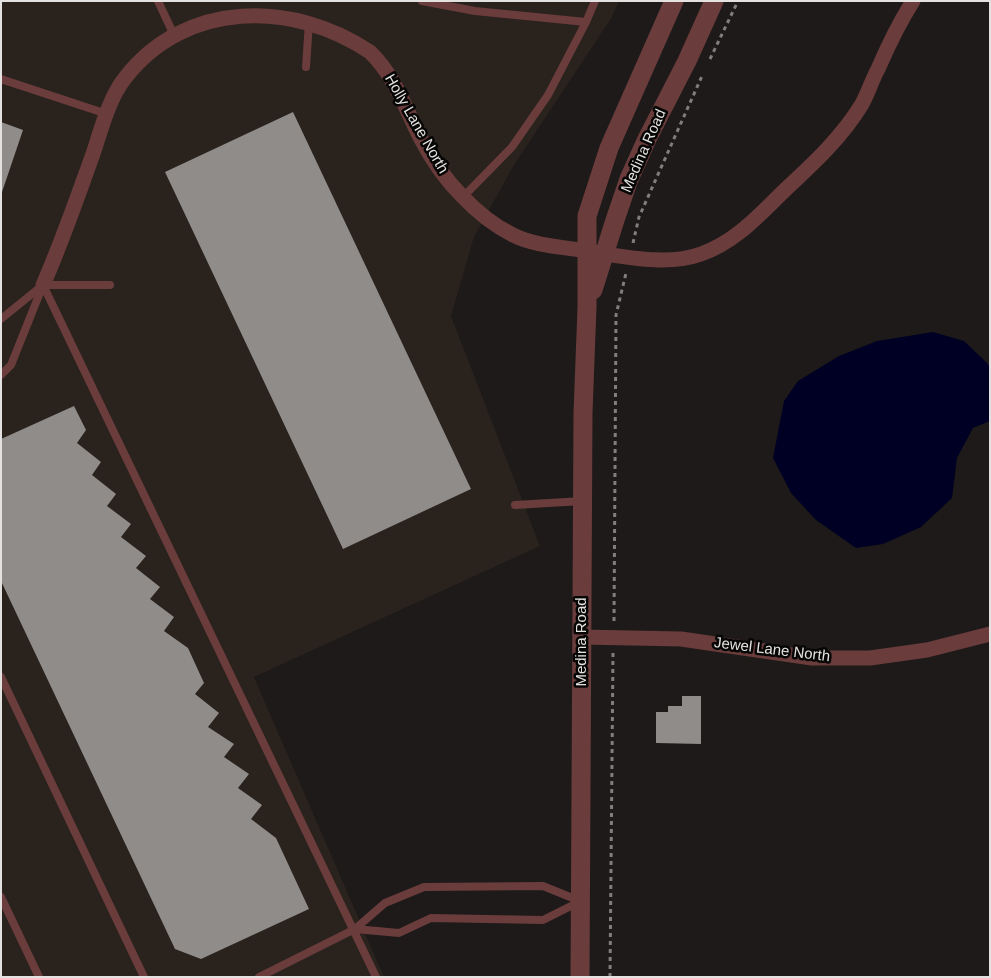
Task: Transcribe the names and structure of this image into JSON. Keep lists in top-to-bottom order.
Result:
{
  "streets": {
    "street": ["Holly Lane North", "Medina Road", "Jewel Lane North"]
  },
  "crossings": [
    ["Holly Lane North", "Medina Road"],
    ["Medina Road", "Jewel Lane North"]
  ]
}
